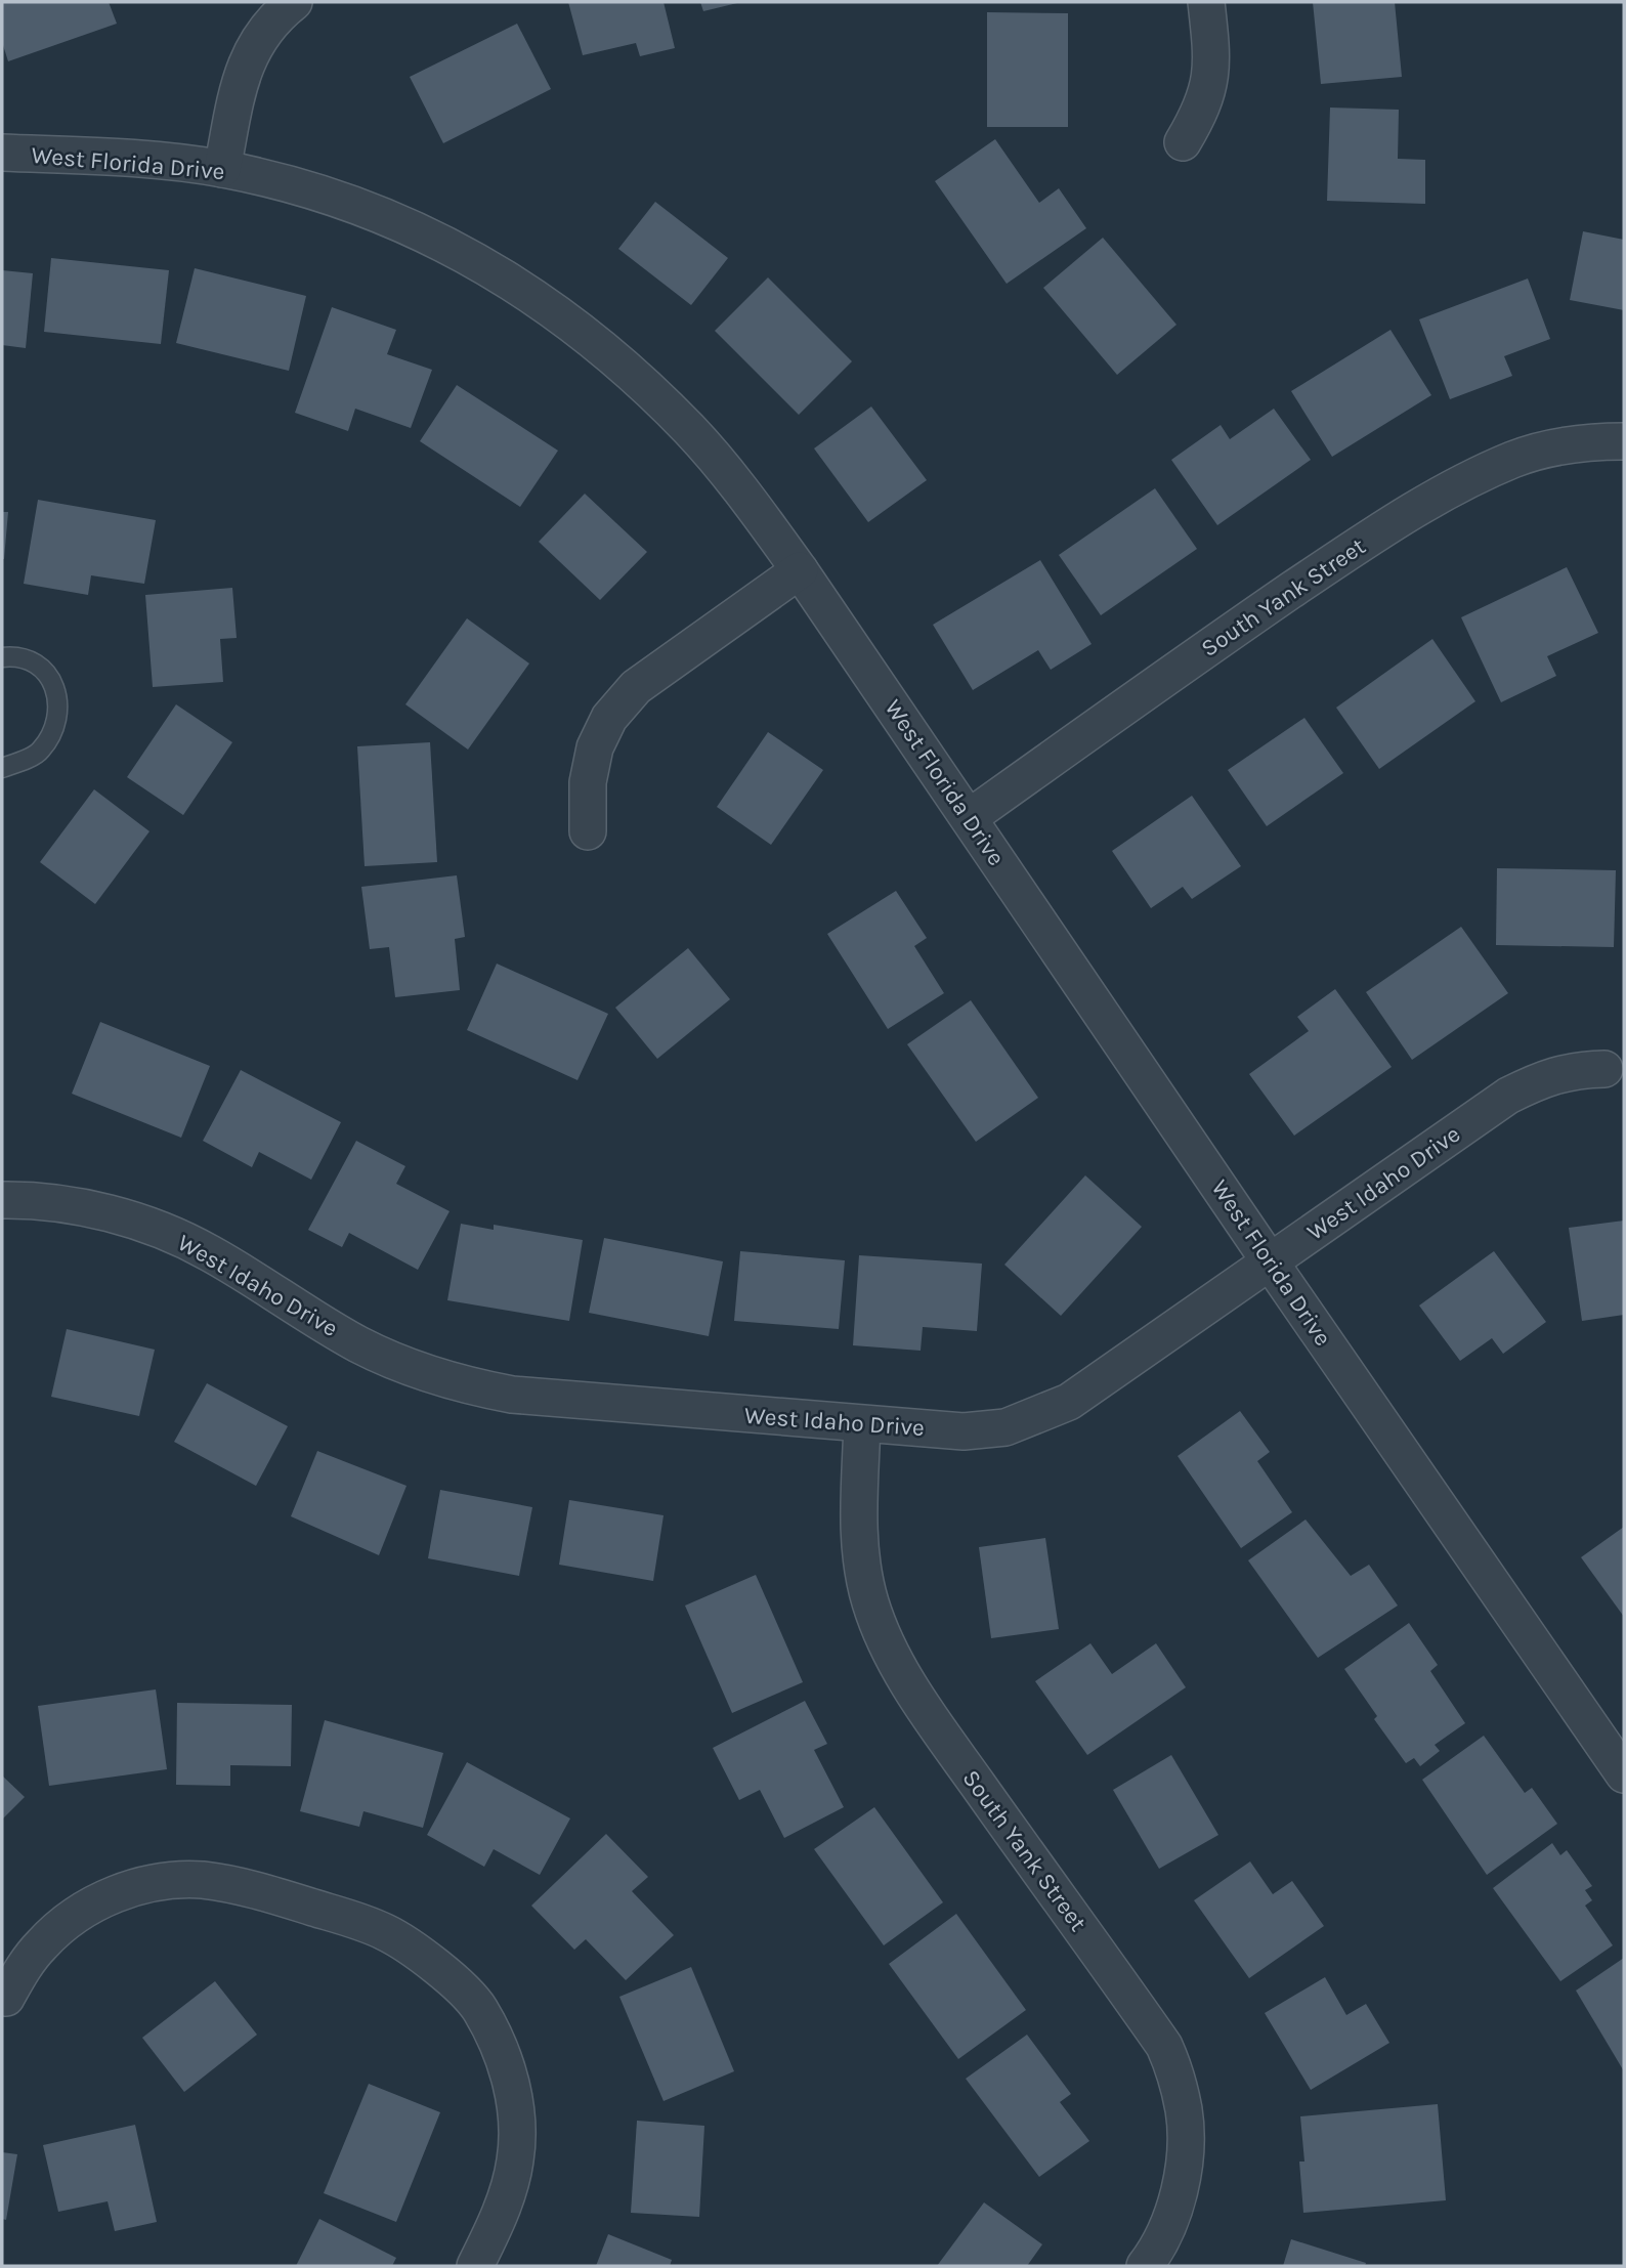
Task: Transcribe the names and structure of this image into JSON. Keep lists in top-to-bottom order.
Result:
{
  "streets": {
    "street": ["West Florida Drive", "South Yank Street", "West Idaho Drive"]
  },
  "crossings": [
    ["West Florida Drive", "South Yank Street"],
    ["West Florida Drive", "West Idaho Drive"],
    ["South Yank Street", "West Idaho Drive"]
  ]
}
